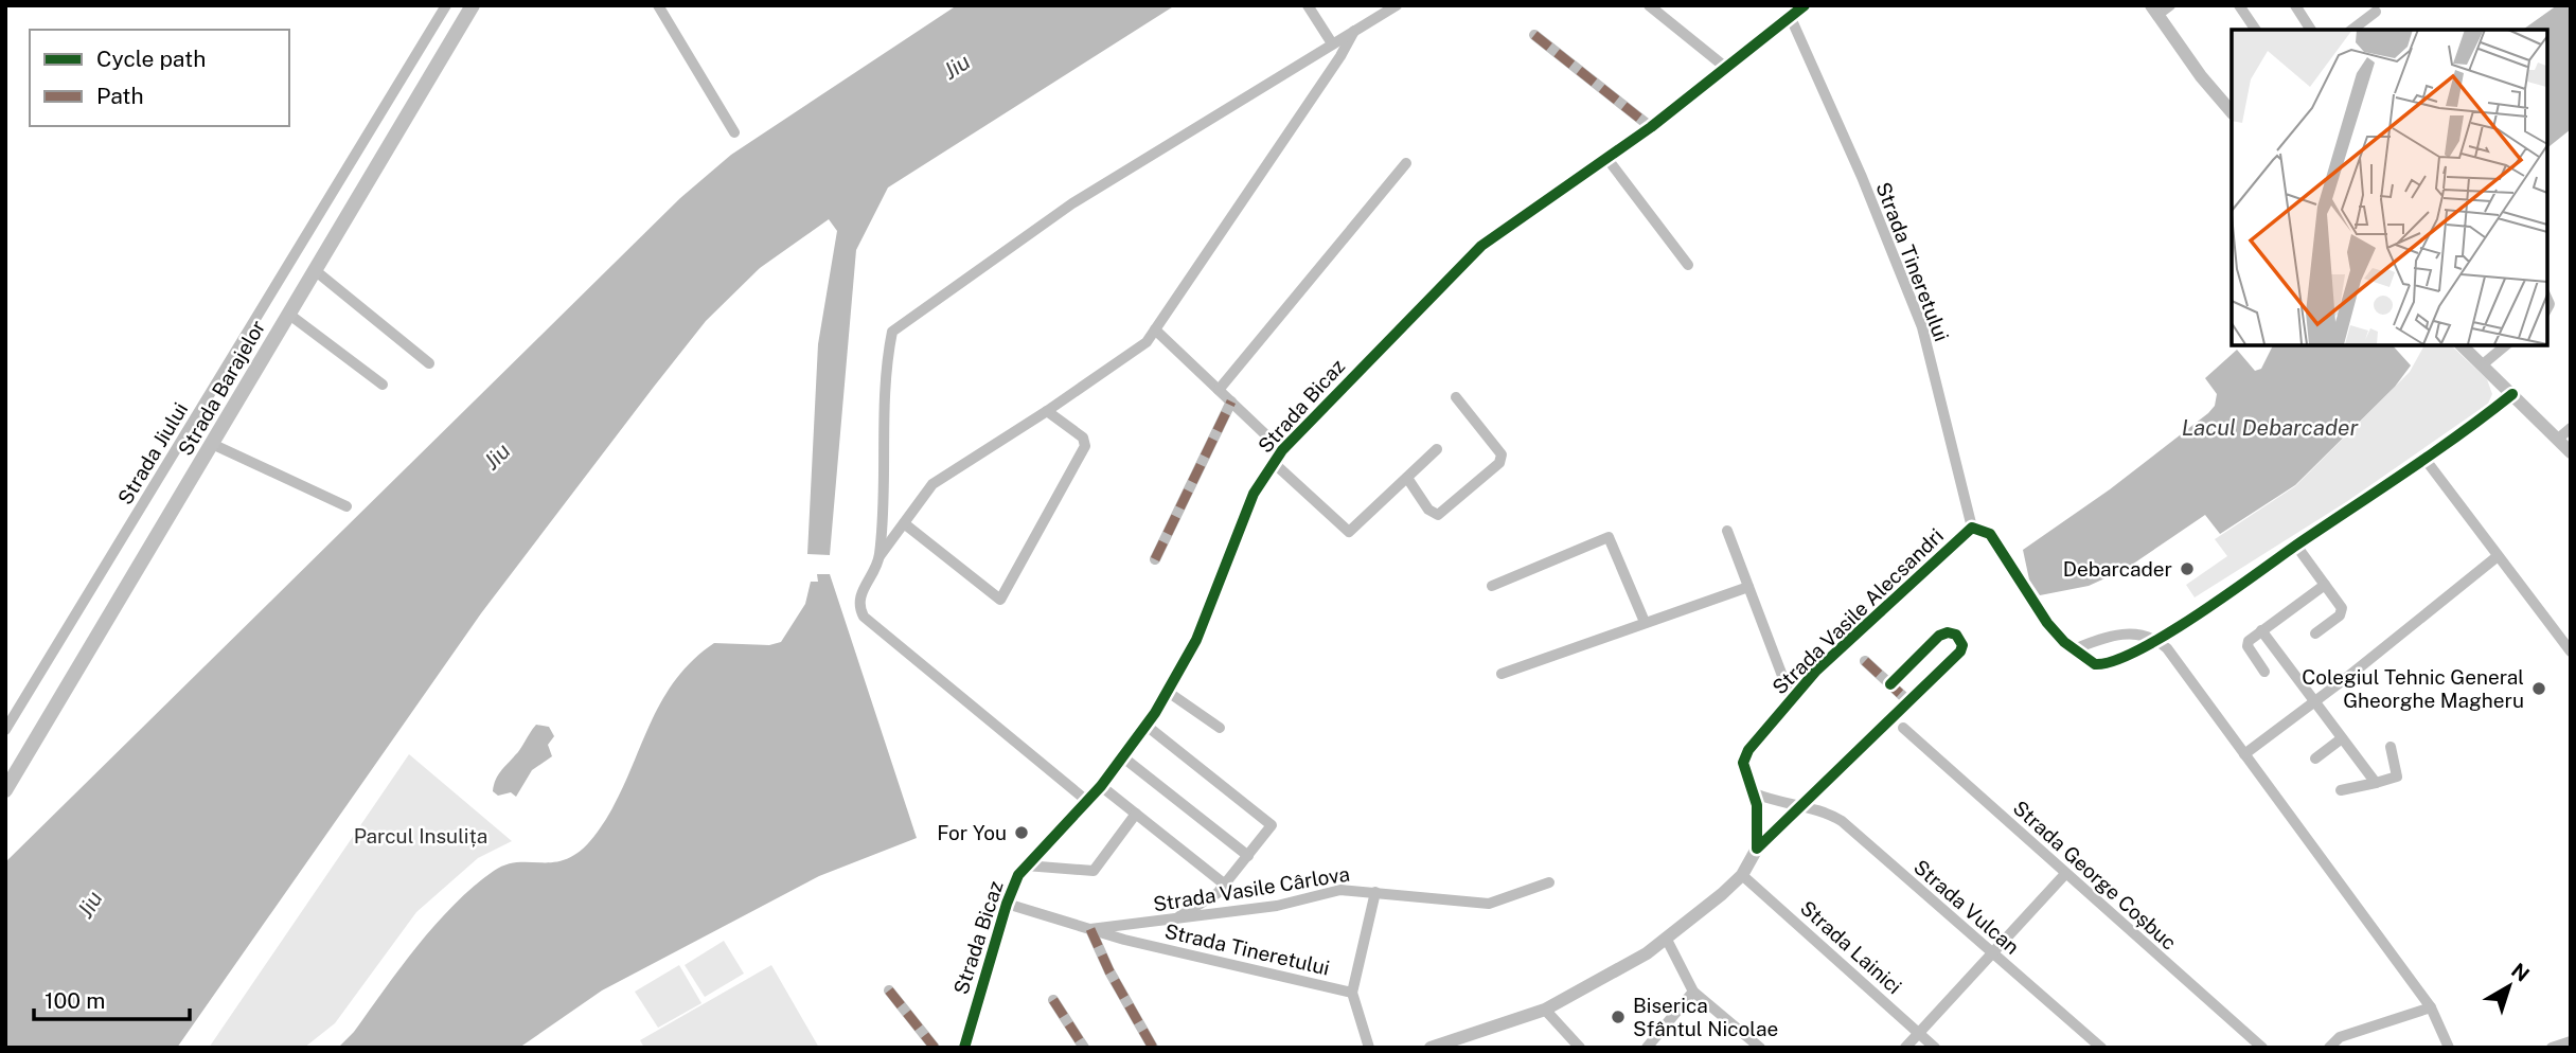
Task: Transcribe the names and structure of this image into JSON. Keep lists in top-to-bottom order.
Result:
{
  "streets": {
    "main road": ["Strada Barajelor"],
    "street": [
      "Strada Tineretului",
      "Strada Bicaz",
      "Strada Jiului",
      "Strada Vasile Alecsandri",
      "Strada George Coșbuc",
      "Strada Vasile Cârlova",
      "Strada Vulcan",
      "Strada Lainici"
    ]
  },
  "crossings": [
    ["Strada Tineretului", "Strada Bicaz"],
    ["Strada Tineretului", "Strada Vasile Alecsandri"],
    ["Strada Tineretului", "Strada Vasile Cârlova"],
    ["Strada Vasile Alecsandri", "Strada Vulcan"],
    ["Strada Vasile Alecsandri", "Strada Lainici"]
  ],
  "water": ["Jiu", "Lacul Debarcader"],
  "parks": ["Parcul Insulița"],
  "places": [
    "Debarcader",
    "Colegiul Tehnic General Gheorghe Magheru",
    "For You",
    "Biserica Sfântul Nicolae"
  ],
  "legend": ["Cycle path", "Path"],
  "scale_bar": "100 m",
  "north": "top right"
}
